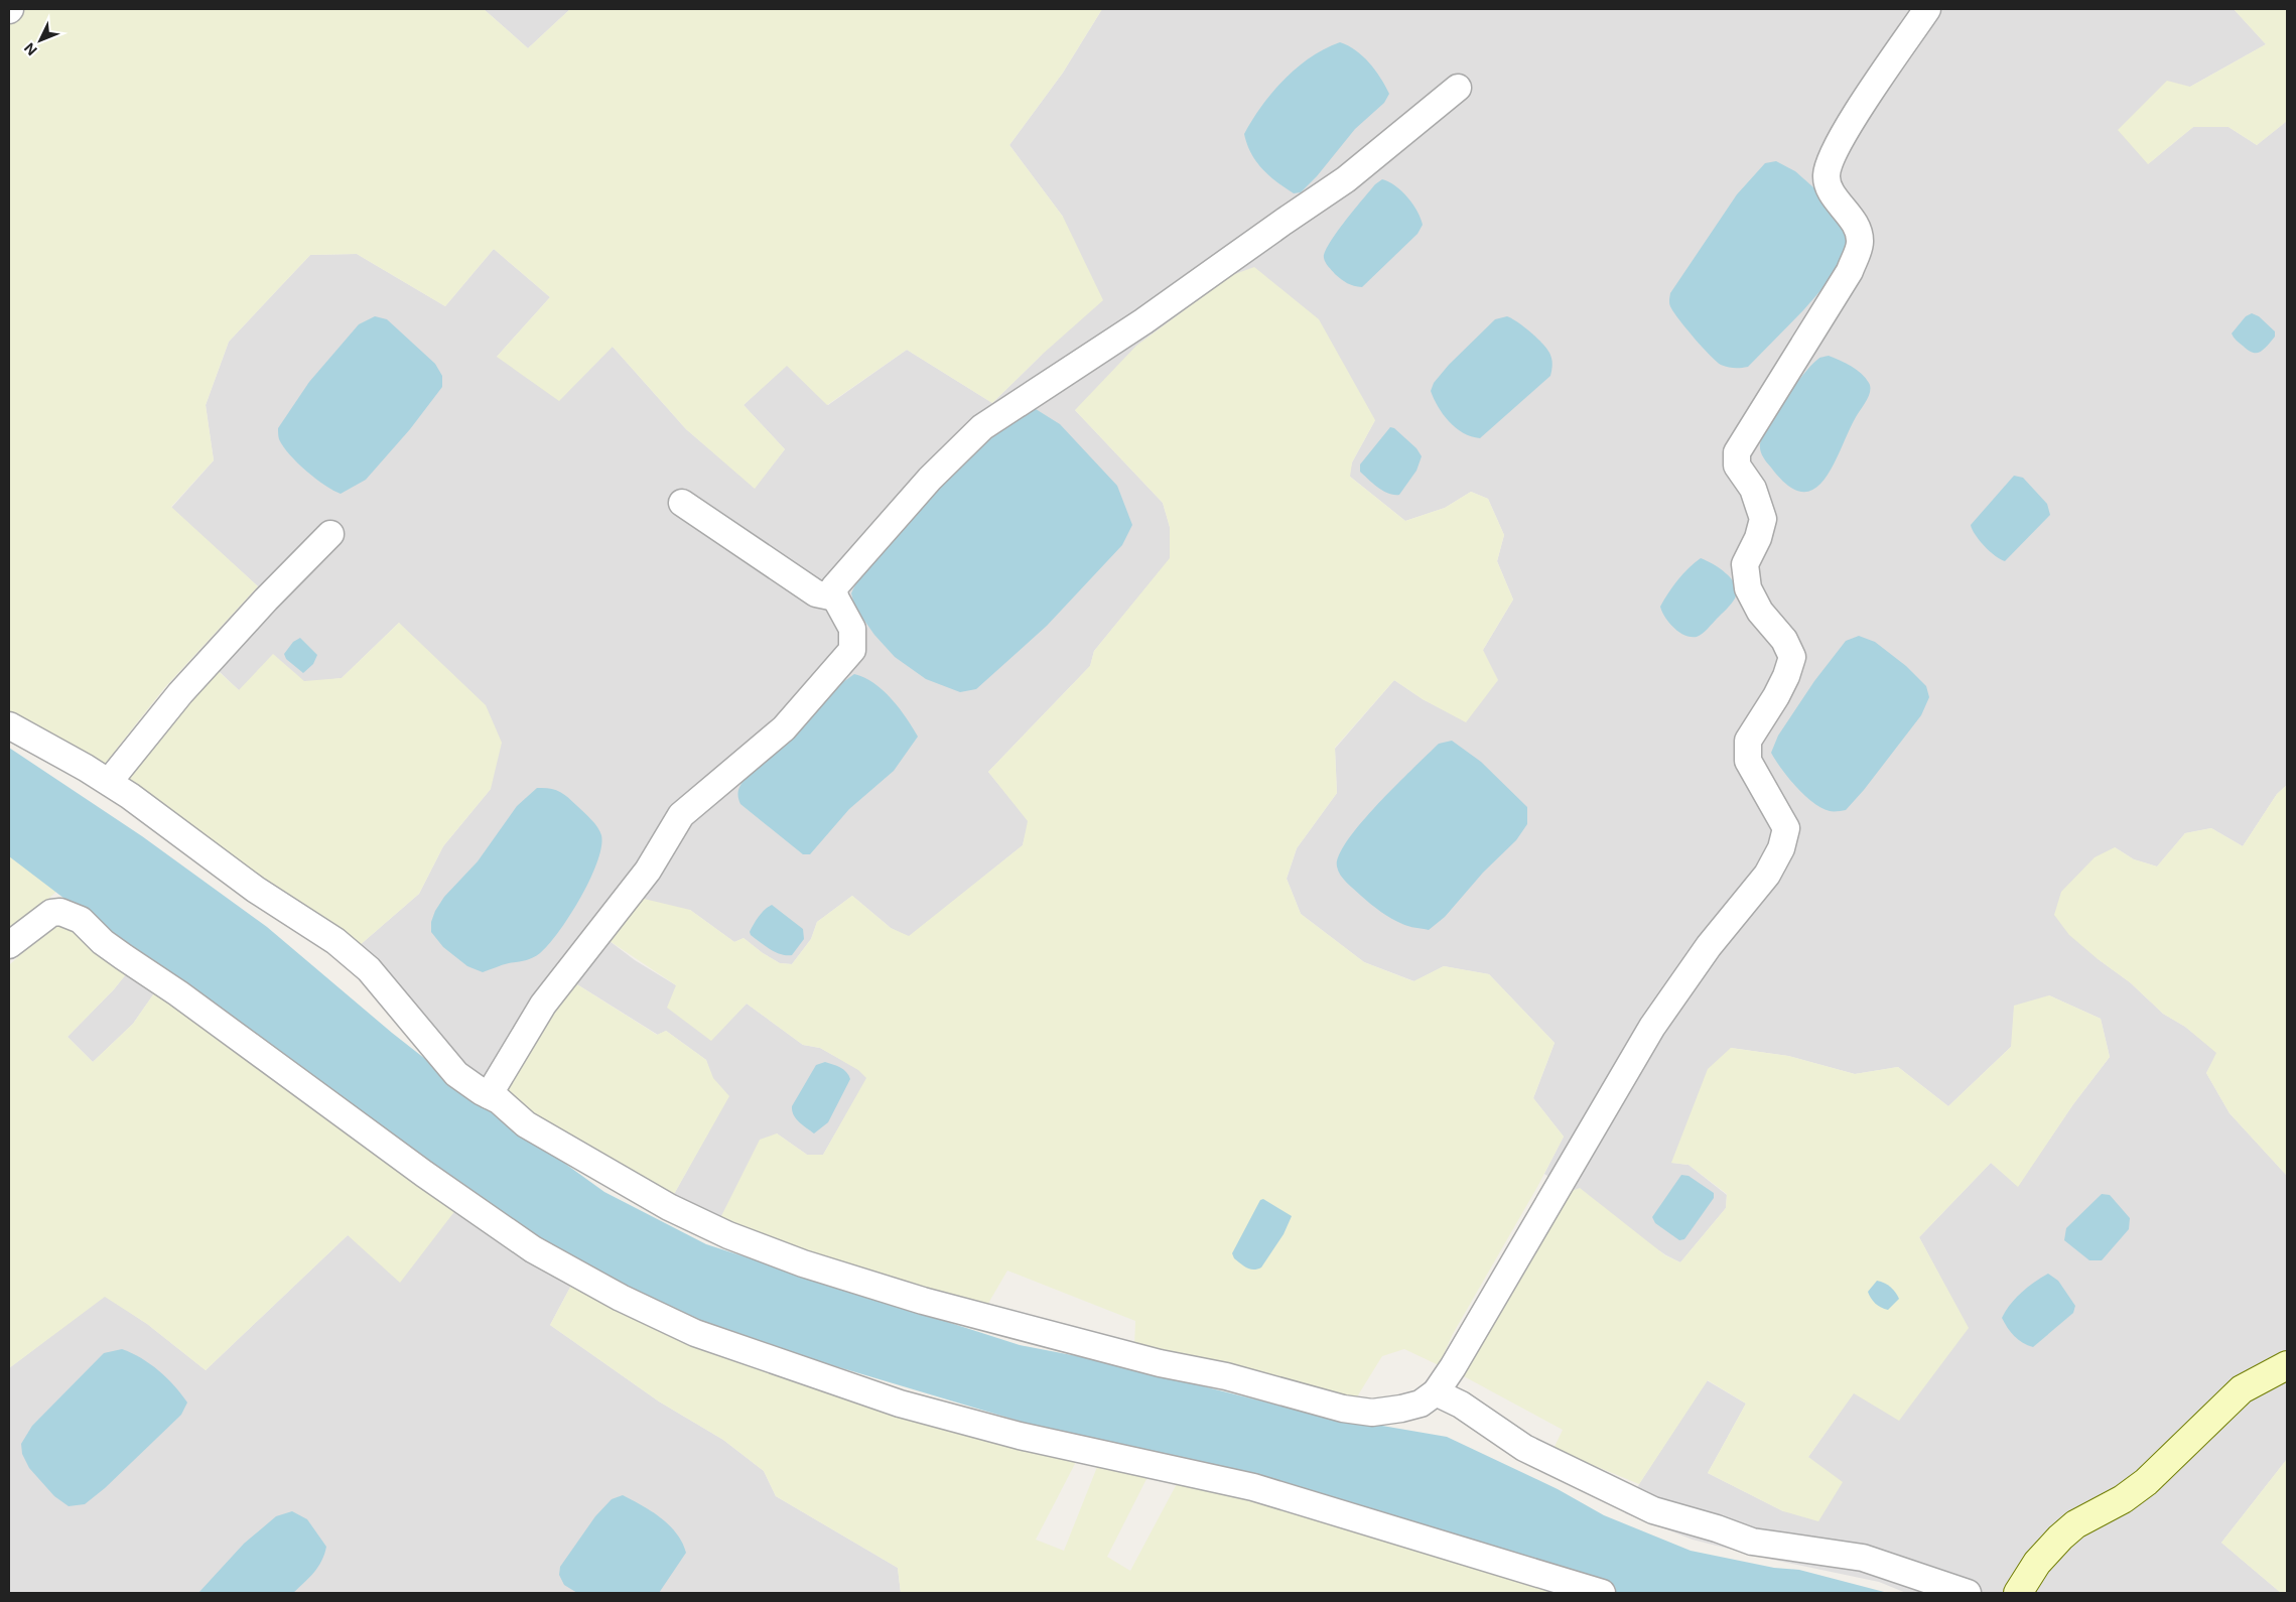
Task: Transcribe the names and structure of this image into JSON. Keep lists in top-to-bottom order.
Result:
{
  "north": "bottom left"
}
